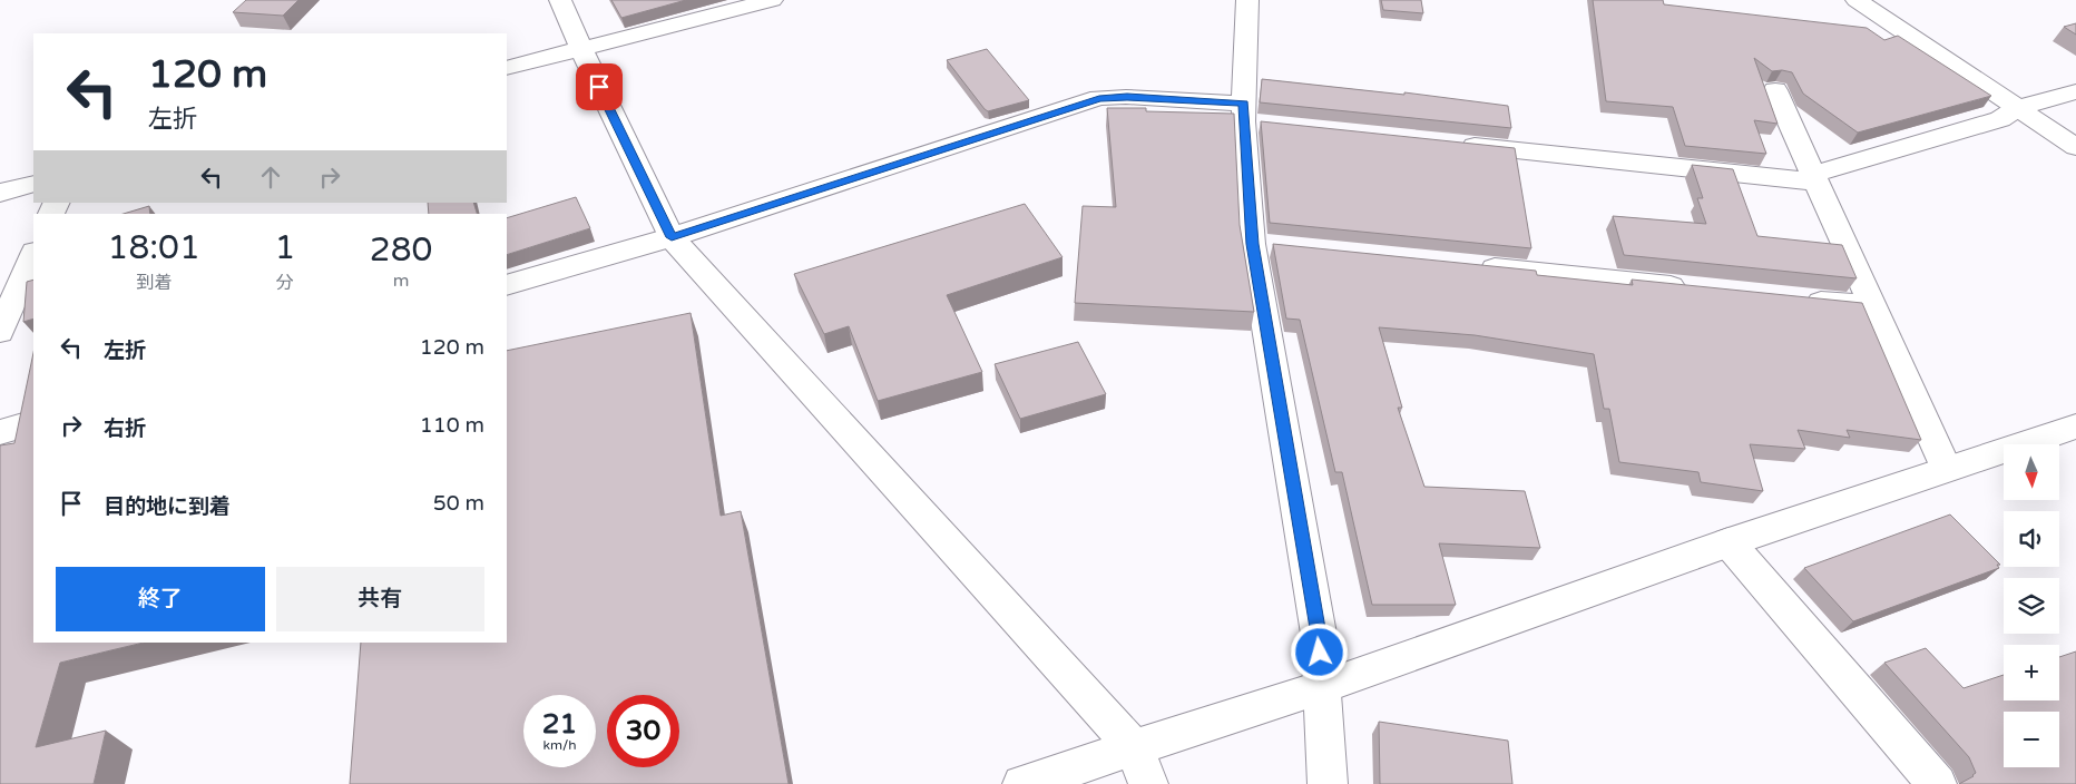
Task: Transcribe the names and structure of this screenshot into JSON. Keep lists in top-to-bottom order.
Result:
{
  "north": "bottom",
  "page": {
    "turn": ["120 m", "左折"],
    "eta": [
      "18:01",
      "到着",
      "1",
      "分",
      "280",
      "m"
    ],
    "list": [
      {
        "name": "左折",
        "value": "120 m"
      },
      {
        "name": "右折",
        "value": "110 m"
      },
      {
        "name": "目的地に到着",
        "value": "50 m"
      }
    ],
    "map_buttons": ["+", "−"],
    "buttons": ["終了", "共有"],
    "speed": "21 km/h",
    "limit": "30"
  }
}
